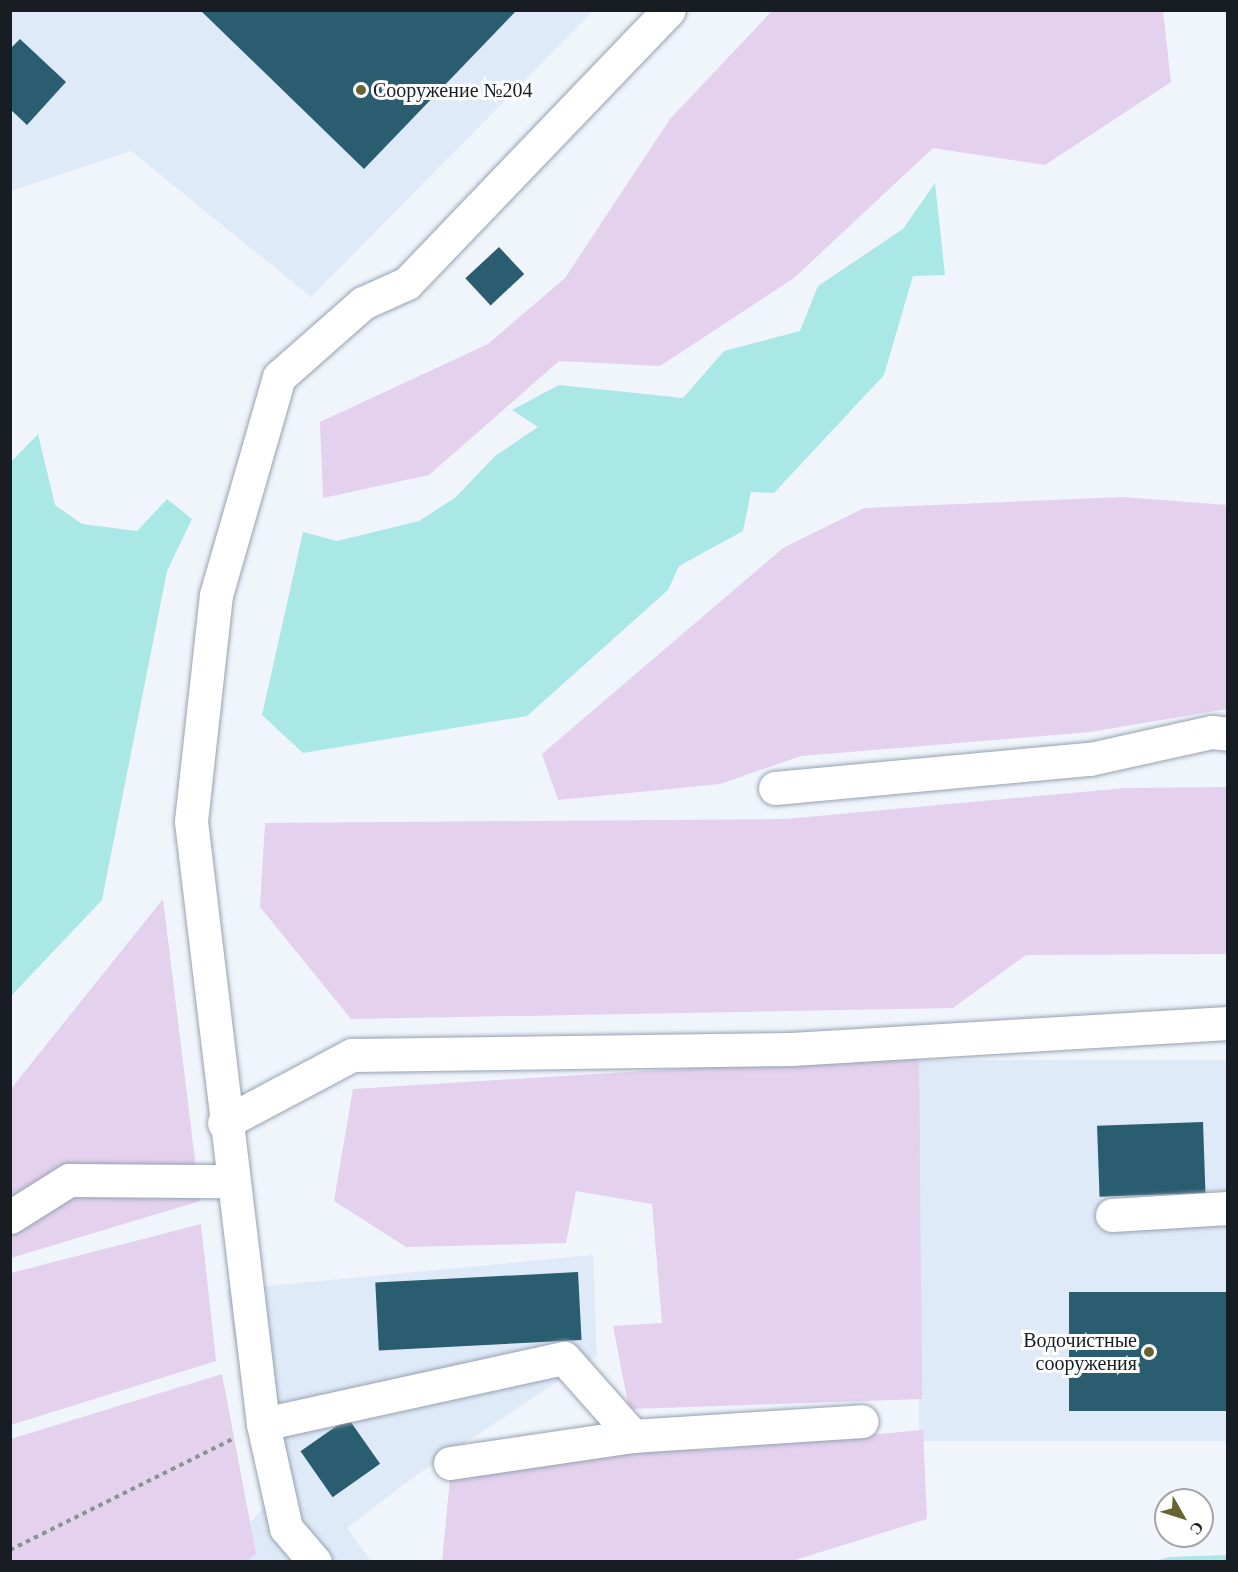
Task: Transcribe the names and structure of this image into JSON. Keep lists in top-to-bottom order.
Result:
{
  "places": ["Сооружение №204", "Водочистные сооружения"],
  "north": "bottom right"
}
